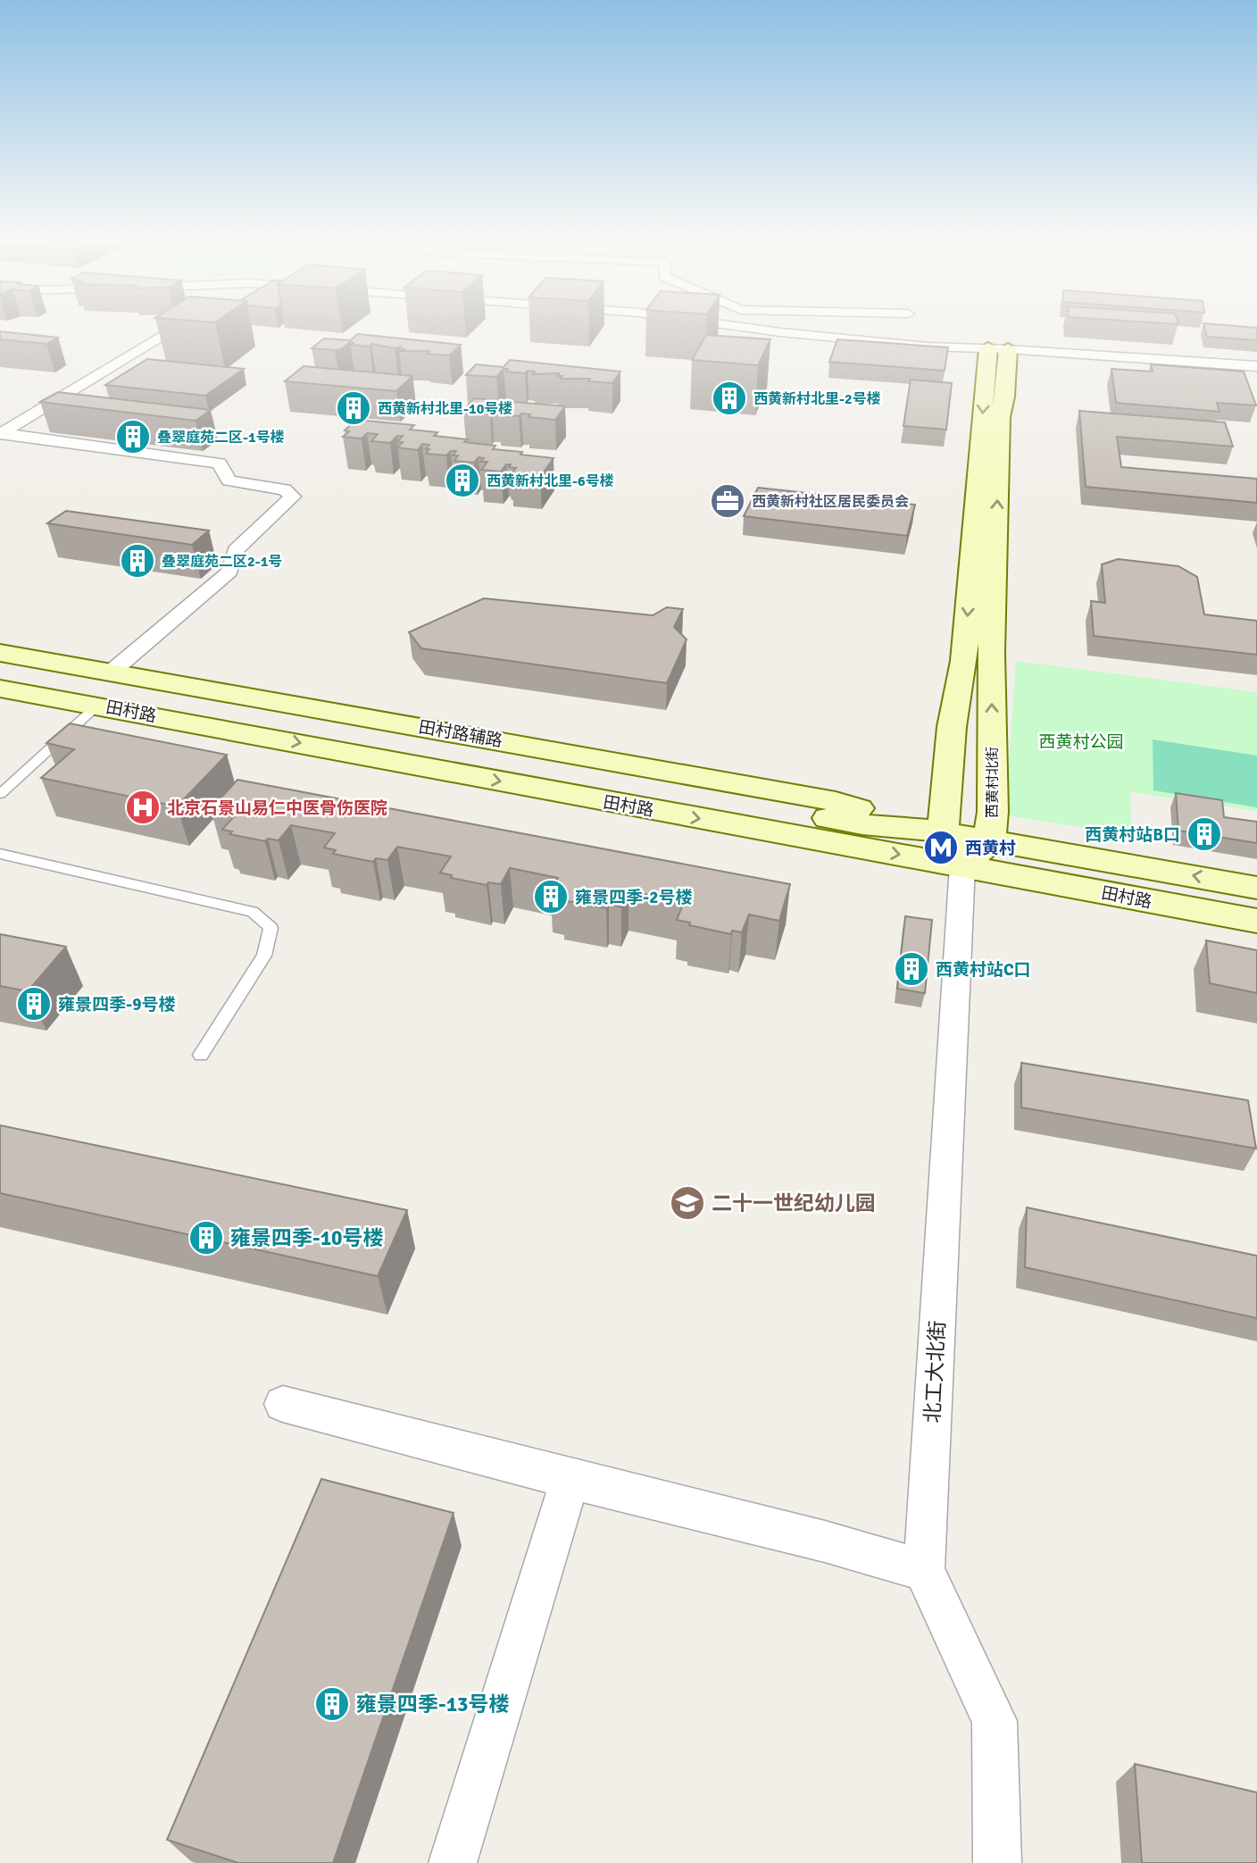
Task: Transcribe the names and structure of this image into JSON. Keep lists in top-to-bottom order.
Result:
{
  "streets": {
    "street": [
      "田村路",
      "田村路辅路",
      "西黄村北街",
      "北工大北街"
    ]
  },
  "crossings": [
    ["田村路", "田村路辅路"],
    ["田村路", "西黄村北街"],
    ["田村路", "北工大北街"],
    ["西黄村北街", "北工大北街"]
  ],
  "parks": ["西黄村公园"],
  "places": {
    "building": [
      "西黄新村北里-2号楼",
      "西黄新村北里-10号楼",
      "叠翠庭苑二区-1号楼",
      "西黄新村北里-6号楼",
      "叠翠庭苑二区2-1号",
      "西黄村站B口",
      "雍景四季-2号楼",
      "西黄村站C口",
      "雍景四季-9号楼",
      "雍景四季-10号楼",
      "雍景四季-13号楼"
    ],
    "office": ["西黄新村社区居民委员会"],
    "hospital": ["北京石景山易仁中医骨伤医院"],
    "metro station": ["西黄村"],
    "school or university": ["二十一世纪幼儿园"]
  }
}
